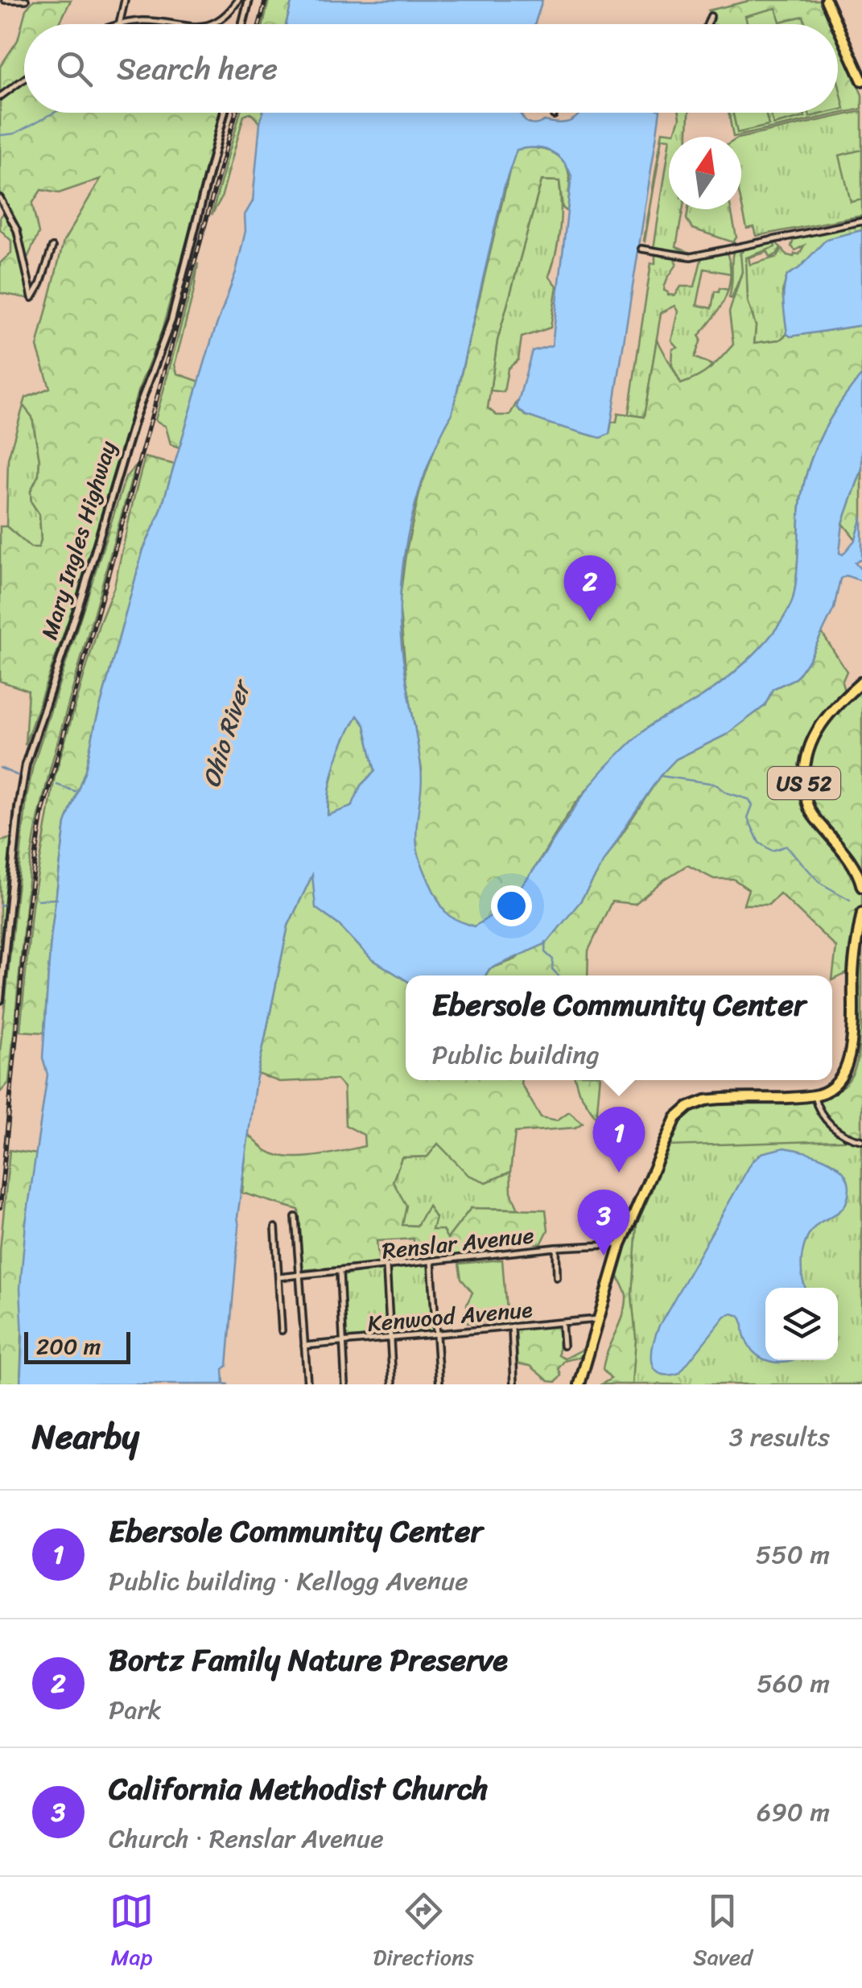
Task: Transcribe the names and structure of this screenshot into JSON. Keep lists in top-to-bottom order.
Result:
{
  "streets": {
    "main road": ["US 52"],
    "street": ["Mary Ingles Highway", "Renslar Avenue", "Kenwood Avenue"]
  },
  "water": ["Ohio River"],
  "scale_bar": "200 m",
  "north": "top",
  "page": {
    "search": "Search here",
    "pins": ["2", "1", "3"],
    "popup": ["Ebersole Community Center", "Public building"],
    "scale": "200 m",
    "heading": ["Nearby", "3 results"],
    "list": [
      {
        "mark": "1",
        "name": "Ebersole Community Center",
        "note": "Public building · Kellogg Avenue",
        "value": "550 m"
      },
      {
        "mark": "2",
        "name": "Bortz Family Nature Preserve",
        "note": "Park",
        "value": "560 m"
      },
      {
        "mark": "3",
        "name": "California Methodist Church",
        "note": "Church · Renslar Avenue",
        "value": "690 m"
      }
    ],
    "nav": ["Map", "Directions", "Saved"]
  }
}
